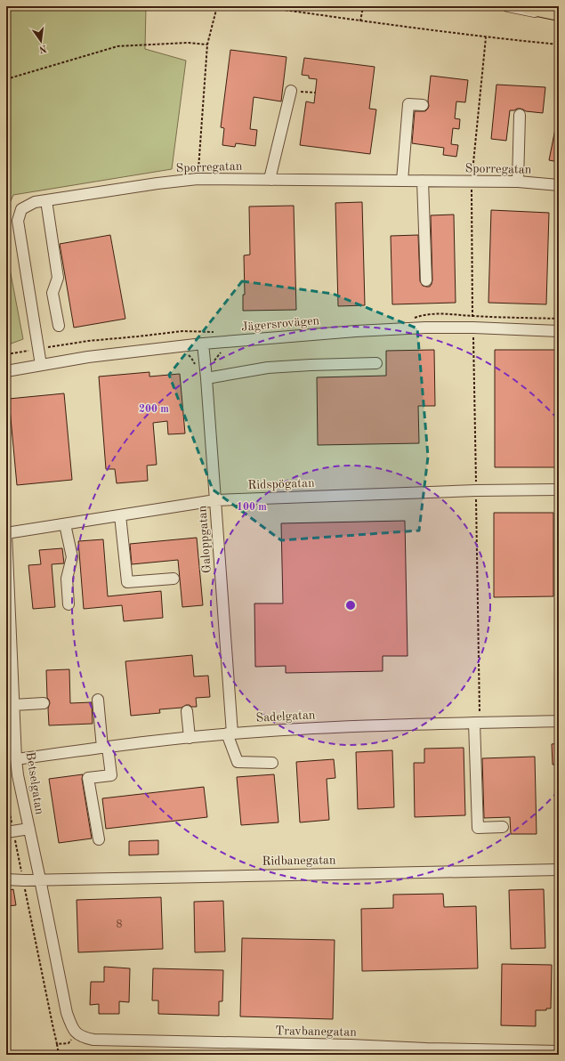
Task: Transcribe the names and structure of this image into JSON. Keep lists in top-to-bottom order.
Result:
{
  "streets": {
    "street": [
      "Sporregatan",
      "Jägersrovägen",
      "Ridspögatan",
      "Galoppgatan",
      "Sadelgatan",
      "Betselgatan",
      "Ridbanegatan",
      "Travbanegatan"
    ]
  },
  "crossings": [
    ["Sporregatan", "Jägersrovägen"],
    ["Jägersrovägen", "Galoppgatan"],
    ["Ridspögatan", "Galoppgatan"],
    ["Ridspögatan", "Betselgatan"],
    ["Galoppgatan", "Sadelgatan"],
    ["Sadelgatan", "Betselgatan"],
    ["Betselgatan", "Ridbanegatan"],
    ["Betselgatan", "Travbanegatan"]
  ],
  "house_numbers": ["8"],
  "north": "bottom",
  "rings": ["200 m", "100 m"]
}
